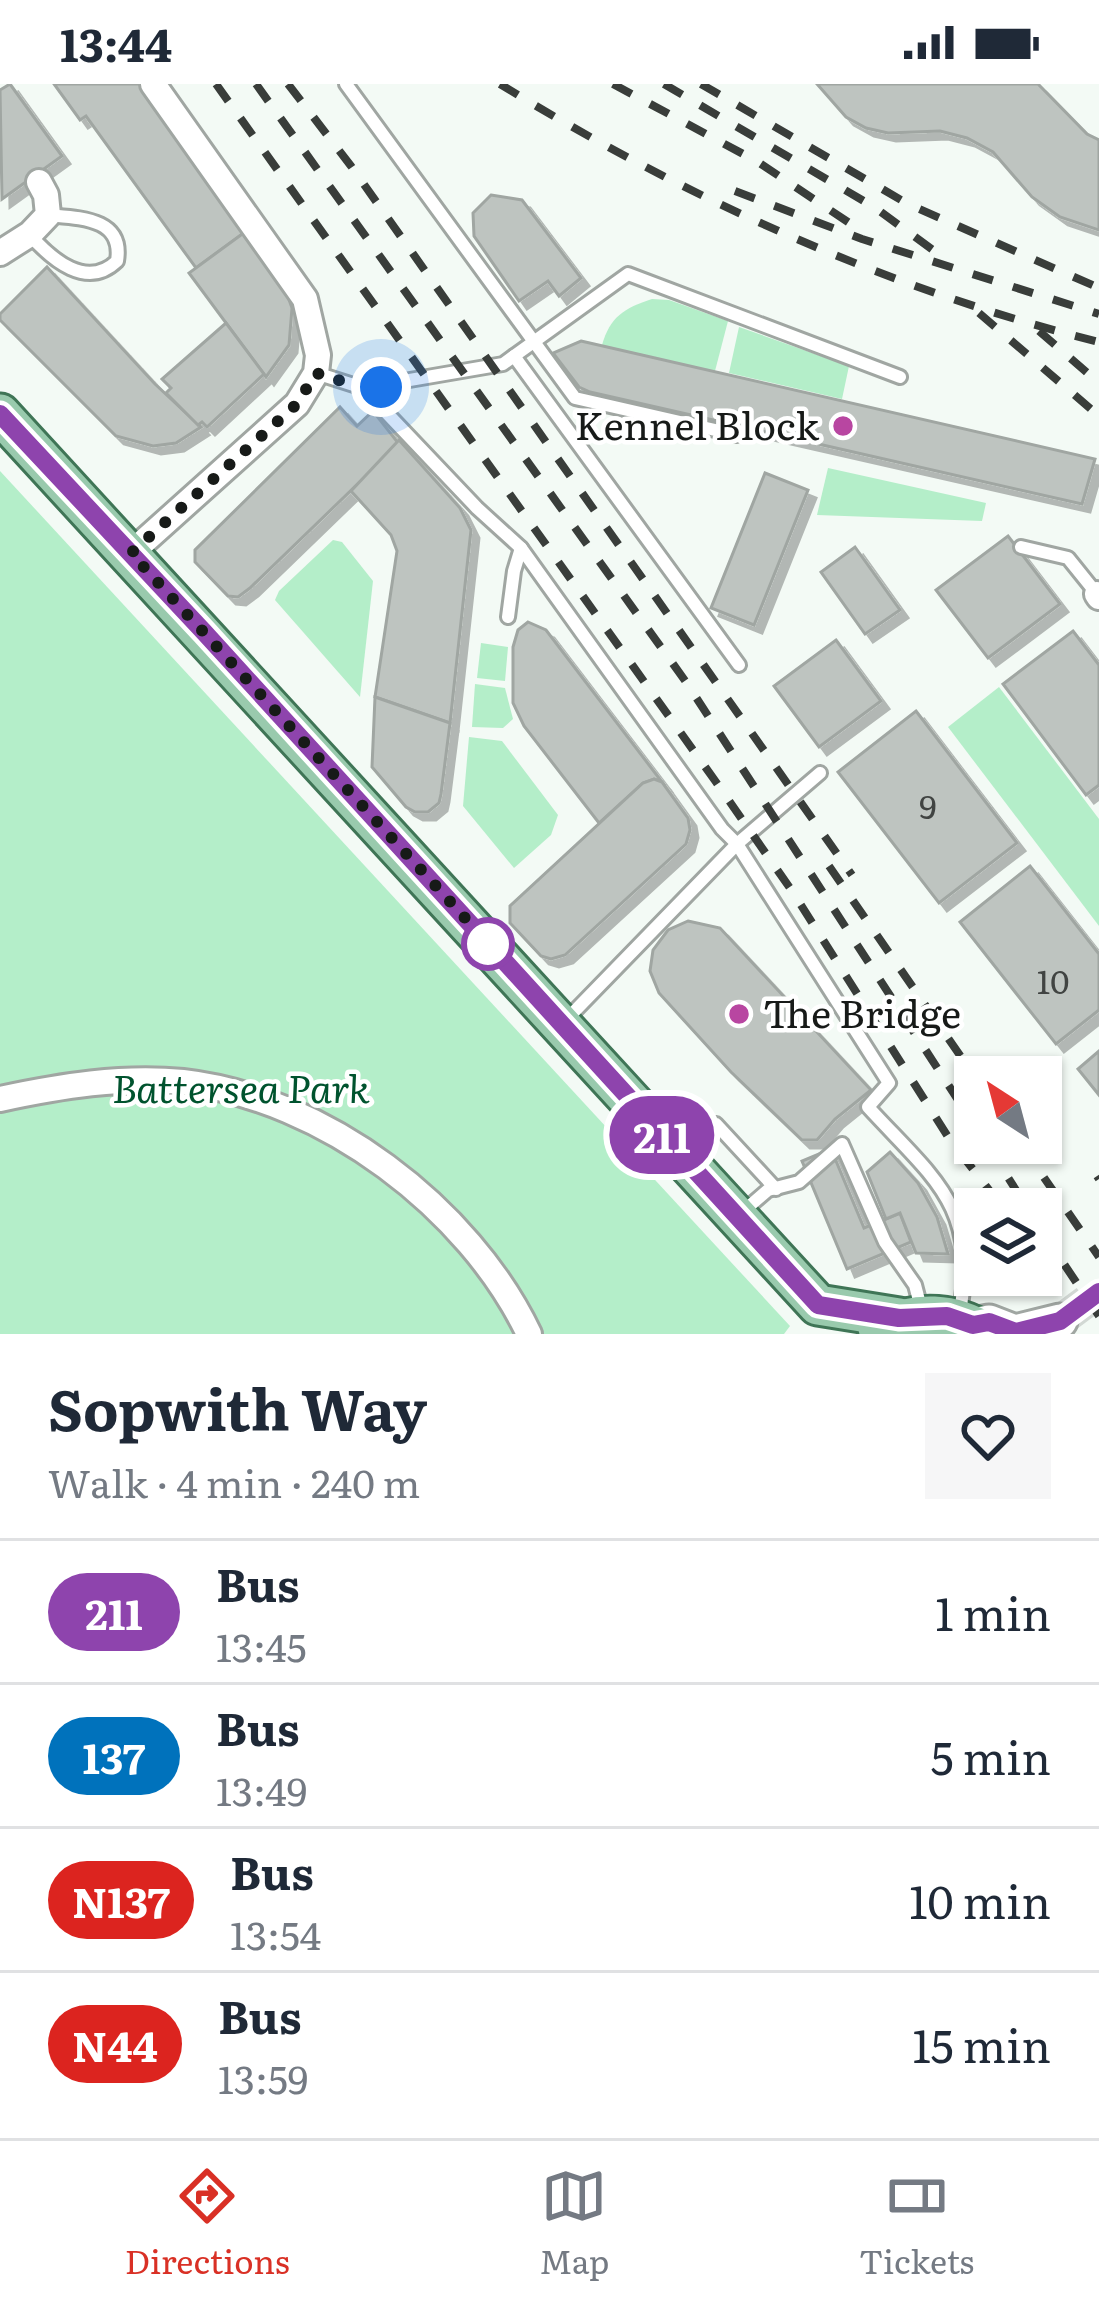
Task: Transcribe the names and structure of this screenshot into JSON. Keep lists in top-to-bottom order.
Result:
{
  "parks": ["Battersea Park"],
  "places": ["Kennel Block", "The Bridge"],
  "lines": ["bus line 211"],
  "house_numbers": ["9", "10"],
  "north": "top left",
  "page": {
    "status": "13:44",
    "on_map": "211",
    "heading": ["Sopwith Way", "Walk · 4 min · 240 m"],
    "list": [
      {
        "mark": "211",
        "name": "Bus",
        "note": "13:45",
        "value": "1 min"
      },
      {
        "mark": "137",
        "name": "Bus",
        "note": "13:49",
        "value": "5 min"
      },
      {
        "mark": "N137",
        "name": "Bus",
        "note": "13:54",
        "value": "10 min"
      },
      {
        "mark": "N44",
        "name": "Bus",
        "note": "13:59",
        "value": "15 min"
      }
    ],
    "tabs": ["Directions", "Map", "Tickets"]
  }
}
